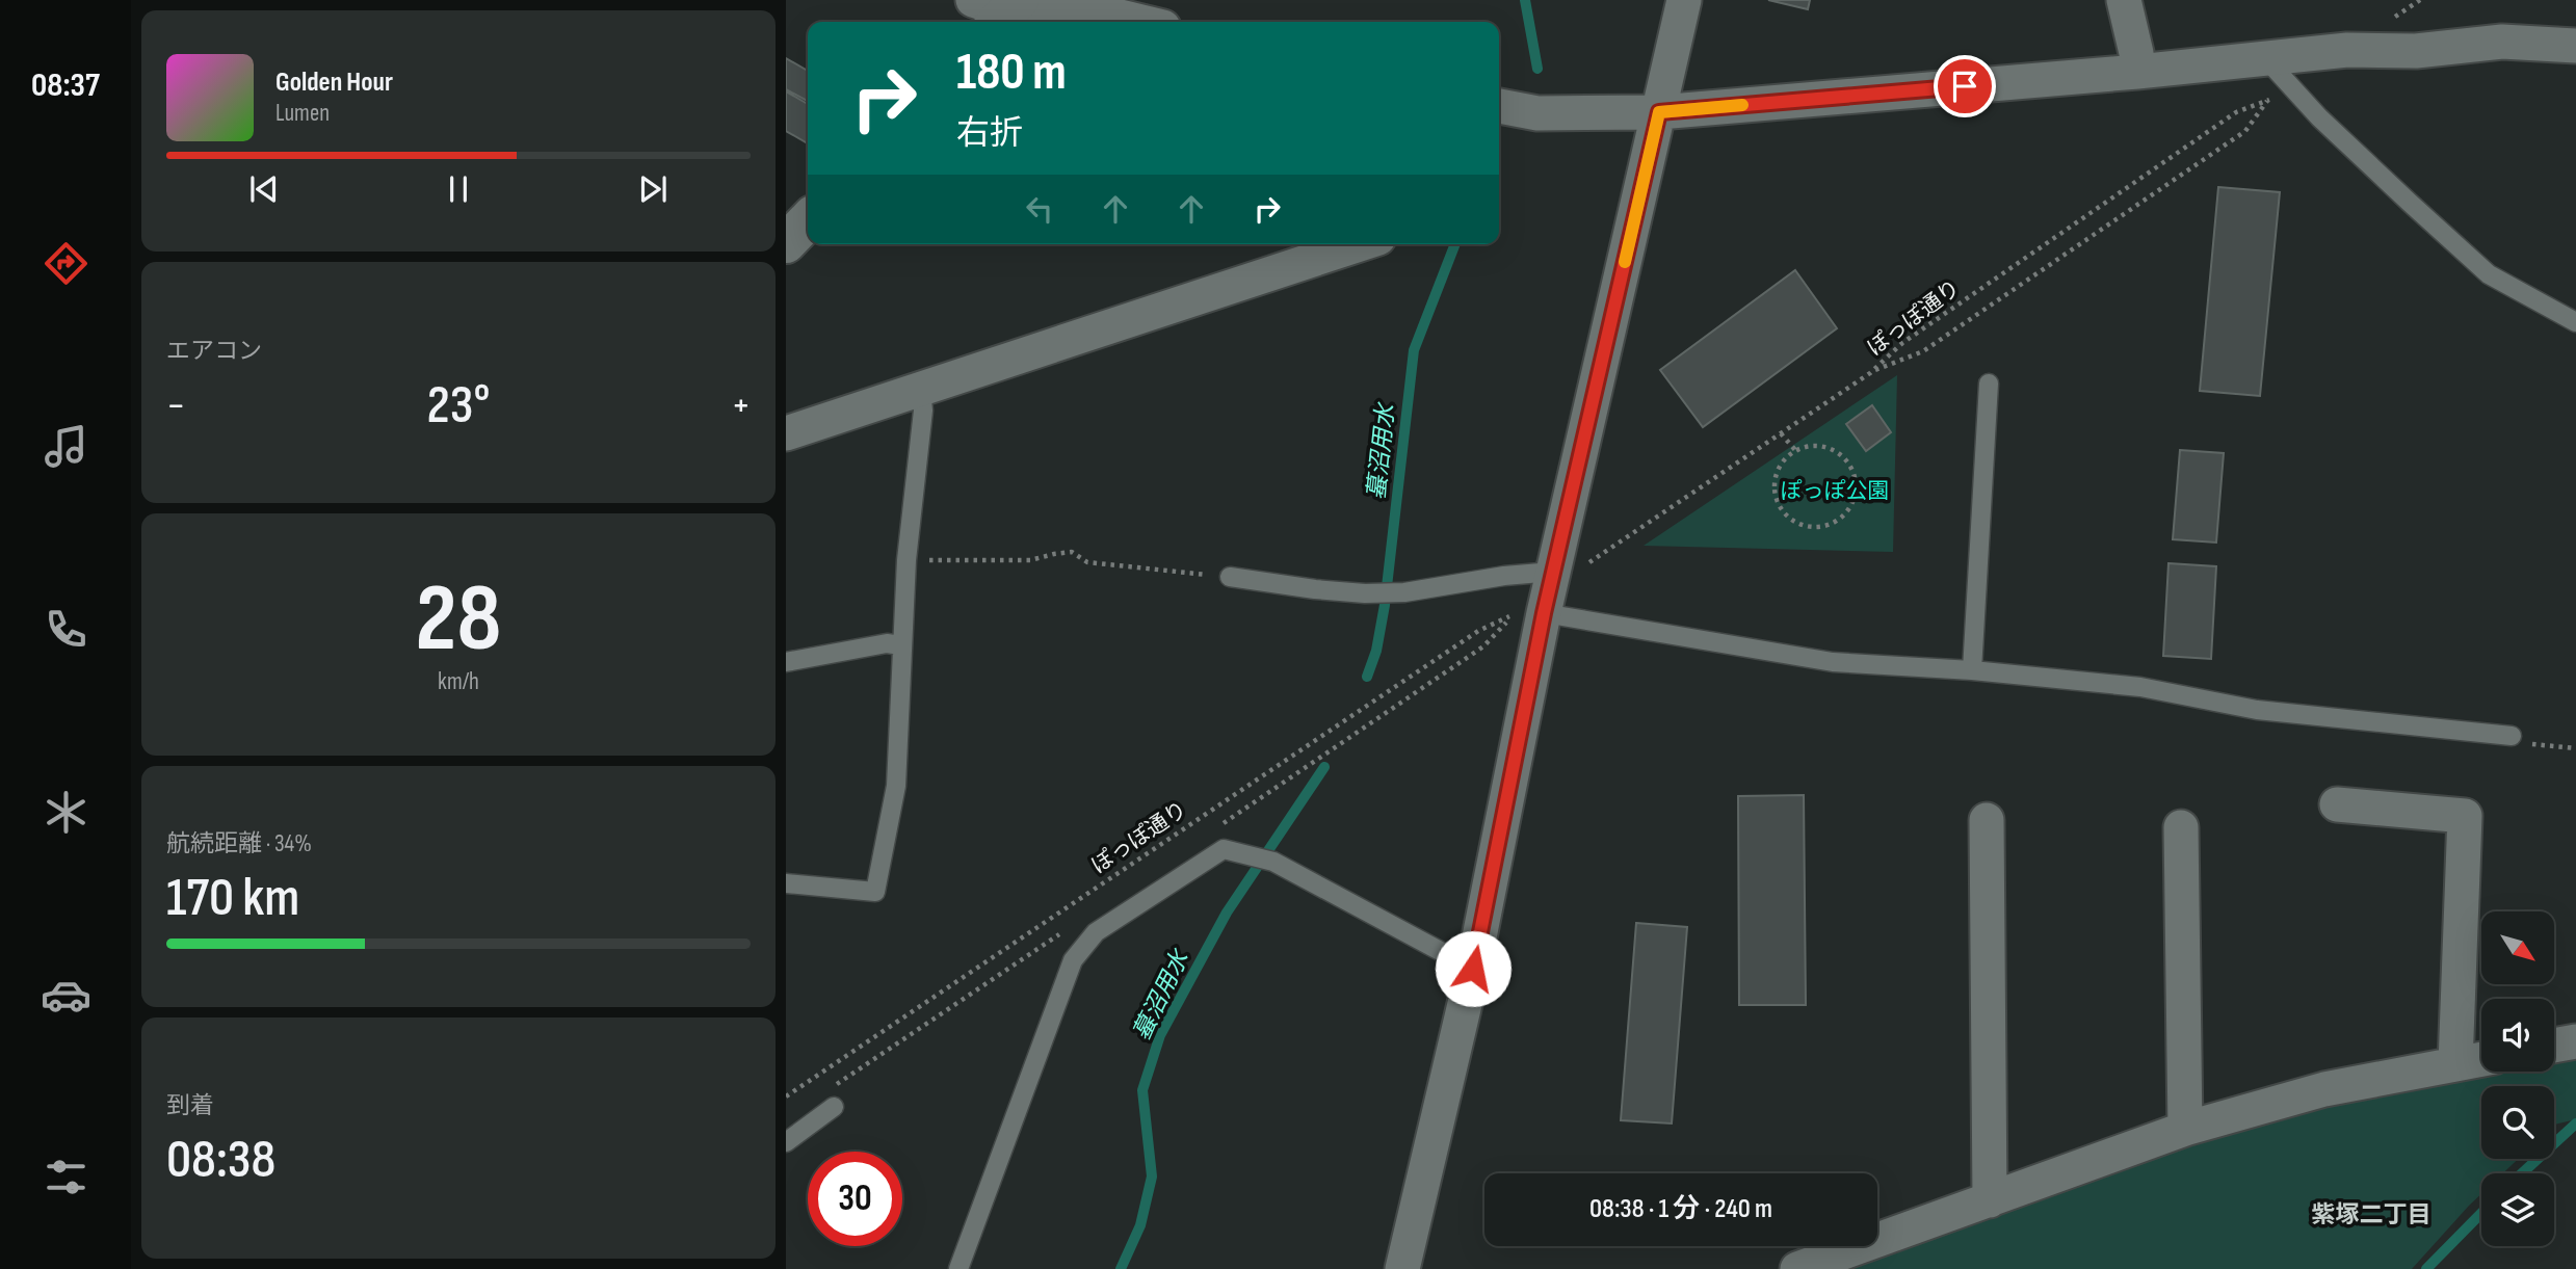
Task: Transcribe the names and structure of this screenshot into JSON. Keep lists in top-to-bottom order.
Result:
{
  "streets": {
    "path": ["ぽっぽ通り"]
  },
  "districts": ["紫塚二丁目"],
  "water": ["蟇沼用水"],
  "parks": ["ぽっぽ公園"],
  "north": "bottom right",
  "page": {
    "tabs": "08:37",
    "turn": ["180 m", "右折"],
    "song": ["Golden Hour", "Lumen"],
    "tile": [
      "エアコン",
      ["28", "km/h"],
      ["航続距離 · 34%", "170 km"],
      ["到着", "08:38"]
    ],
    "heat": ["−", "23°", "+"],
    "limit": "30",
    "trip": "08:38 · 1 分 · 240 m"
  }
}
